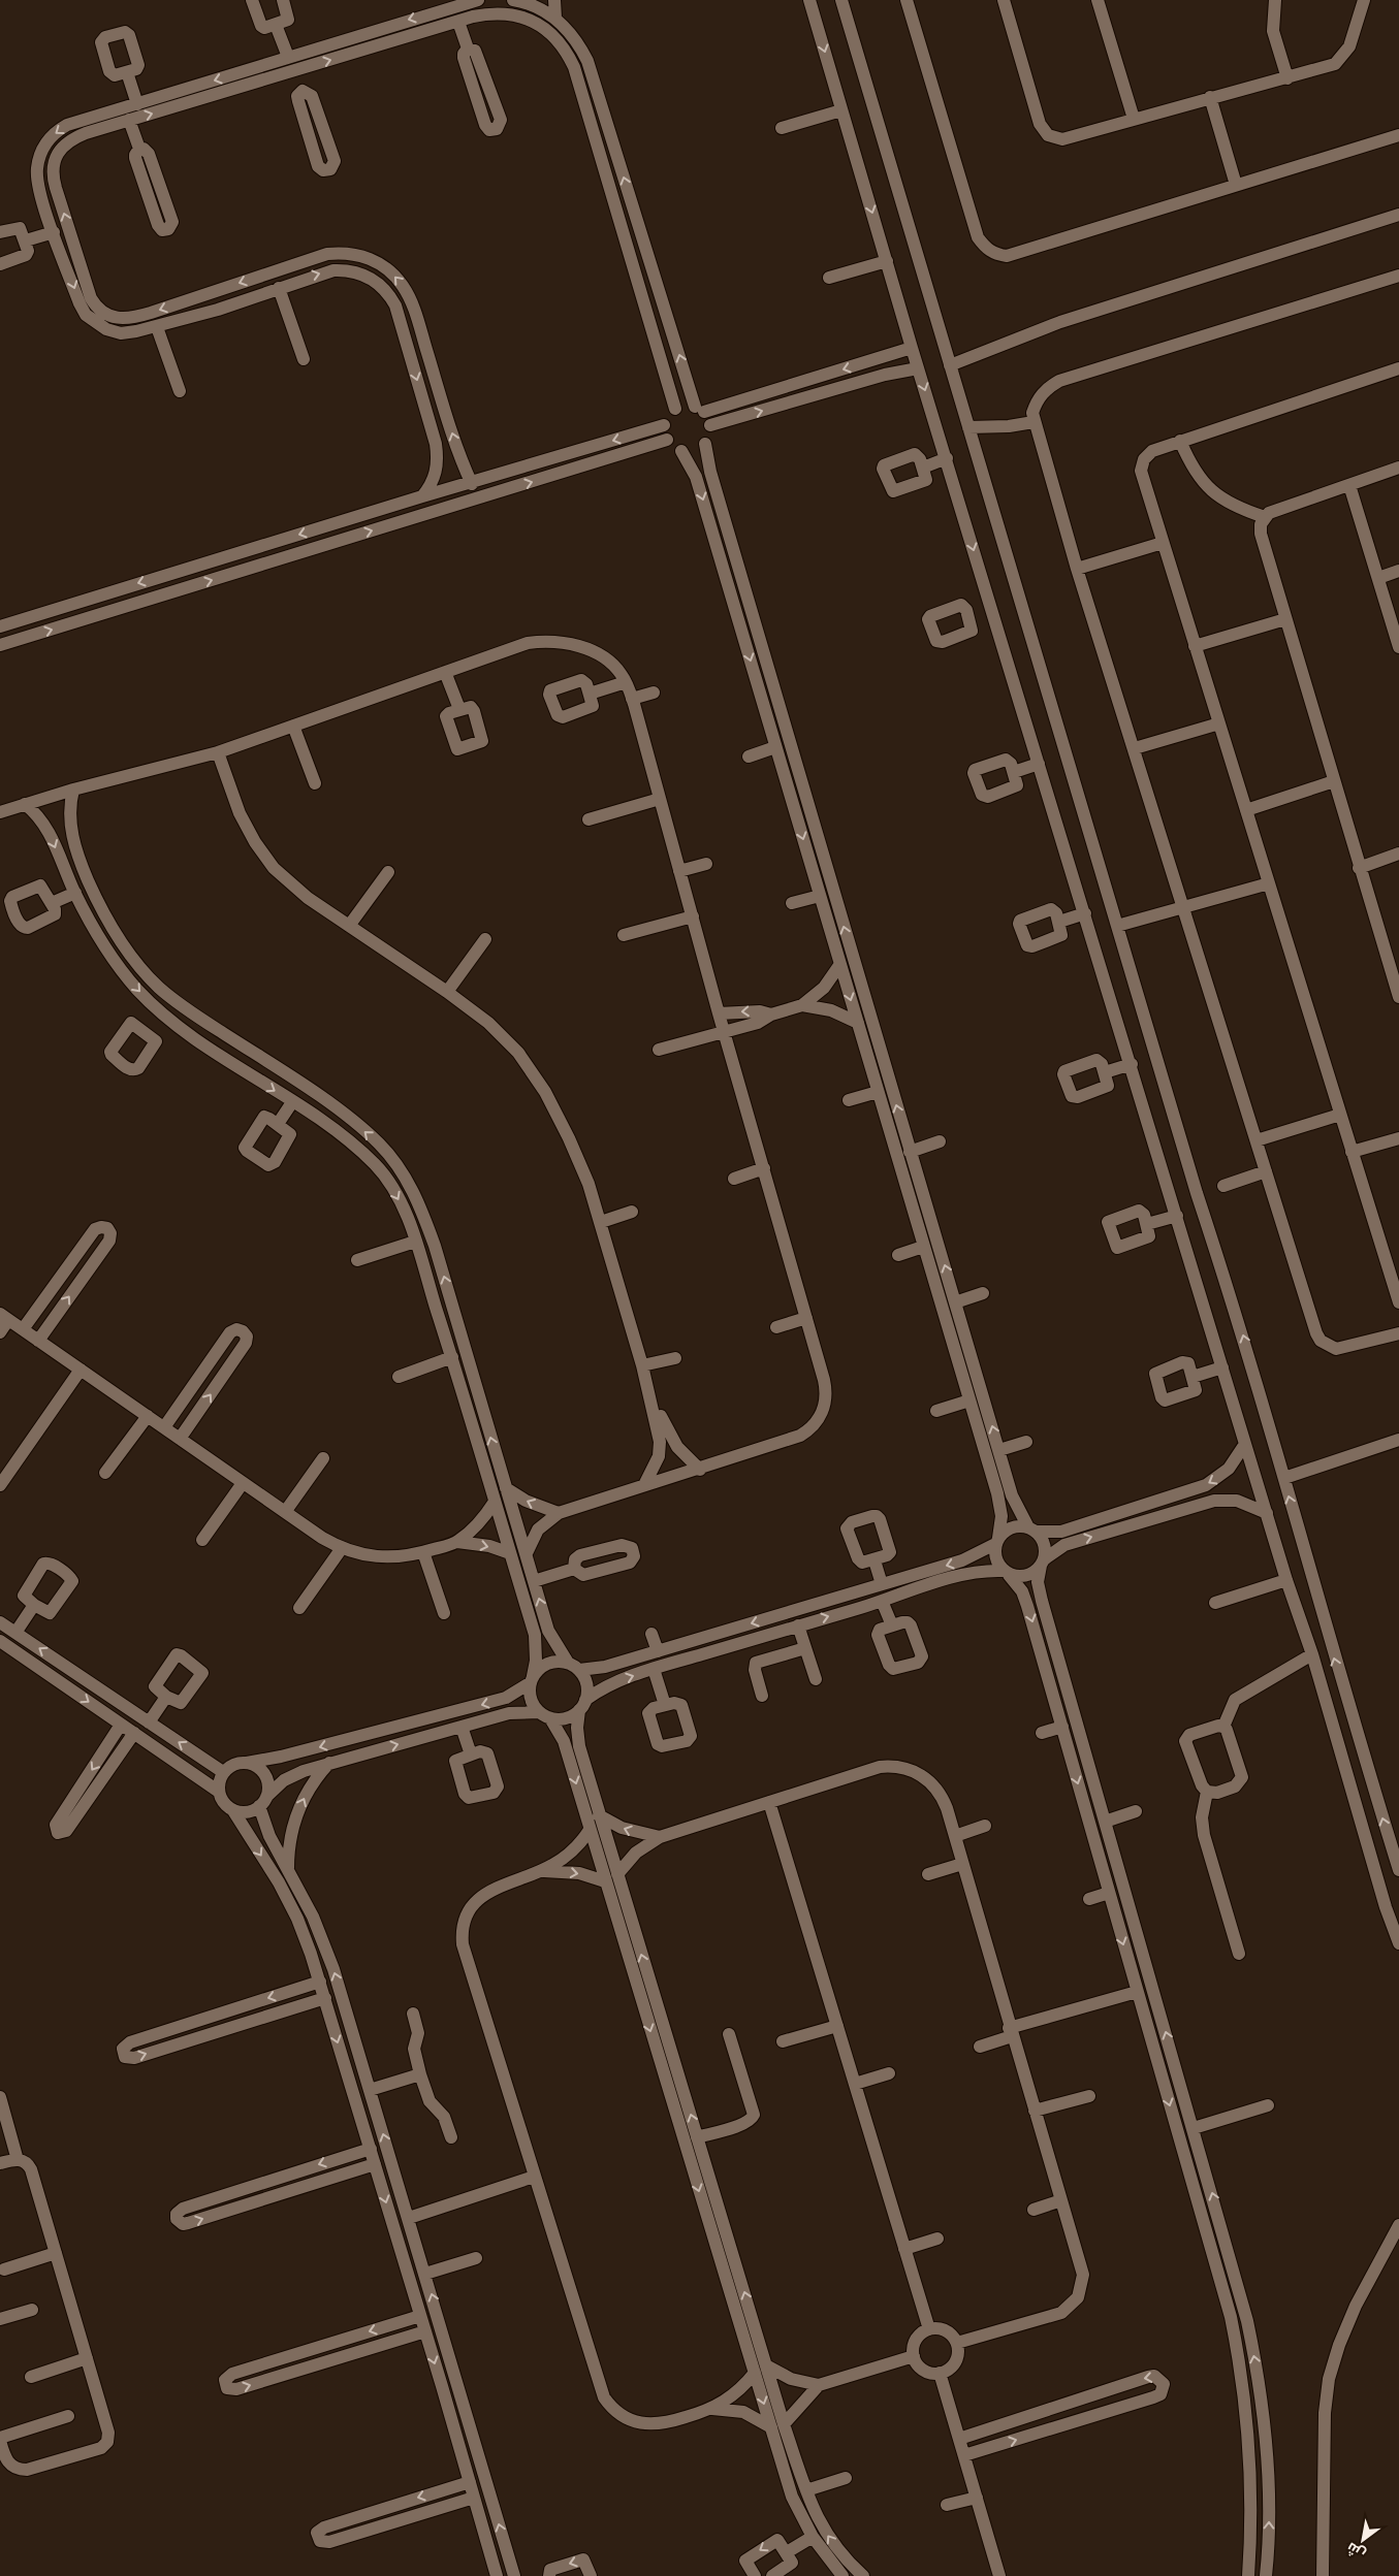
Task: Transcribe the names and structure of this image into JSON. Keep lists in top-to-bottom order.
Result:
{
  "north": "bottom left"
}
